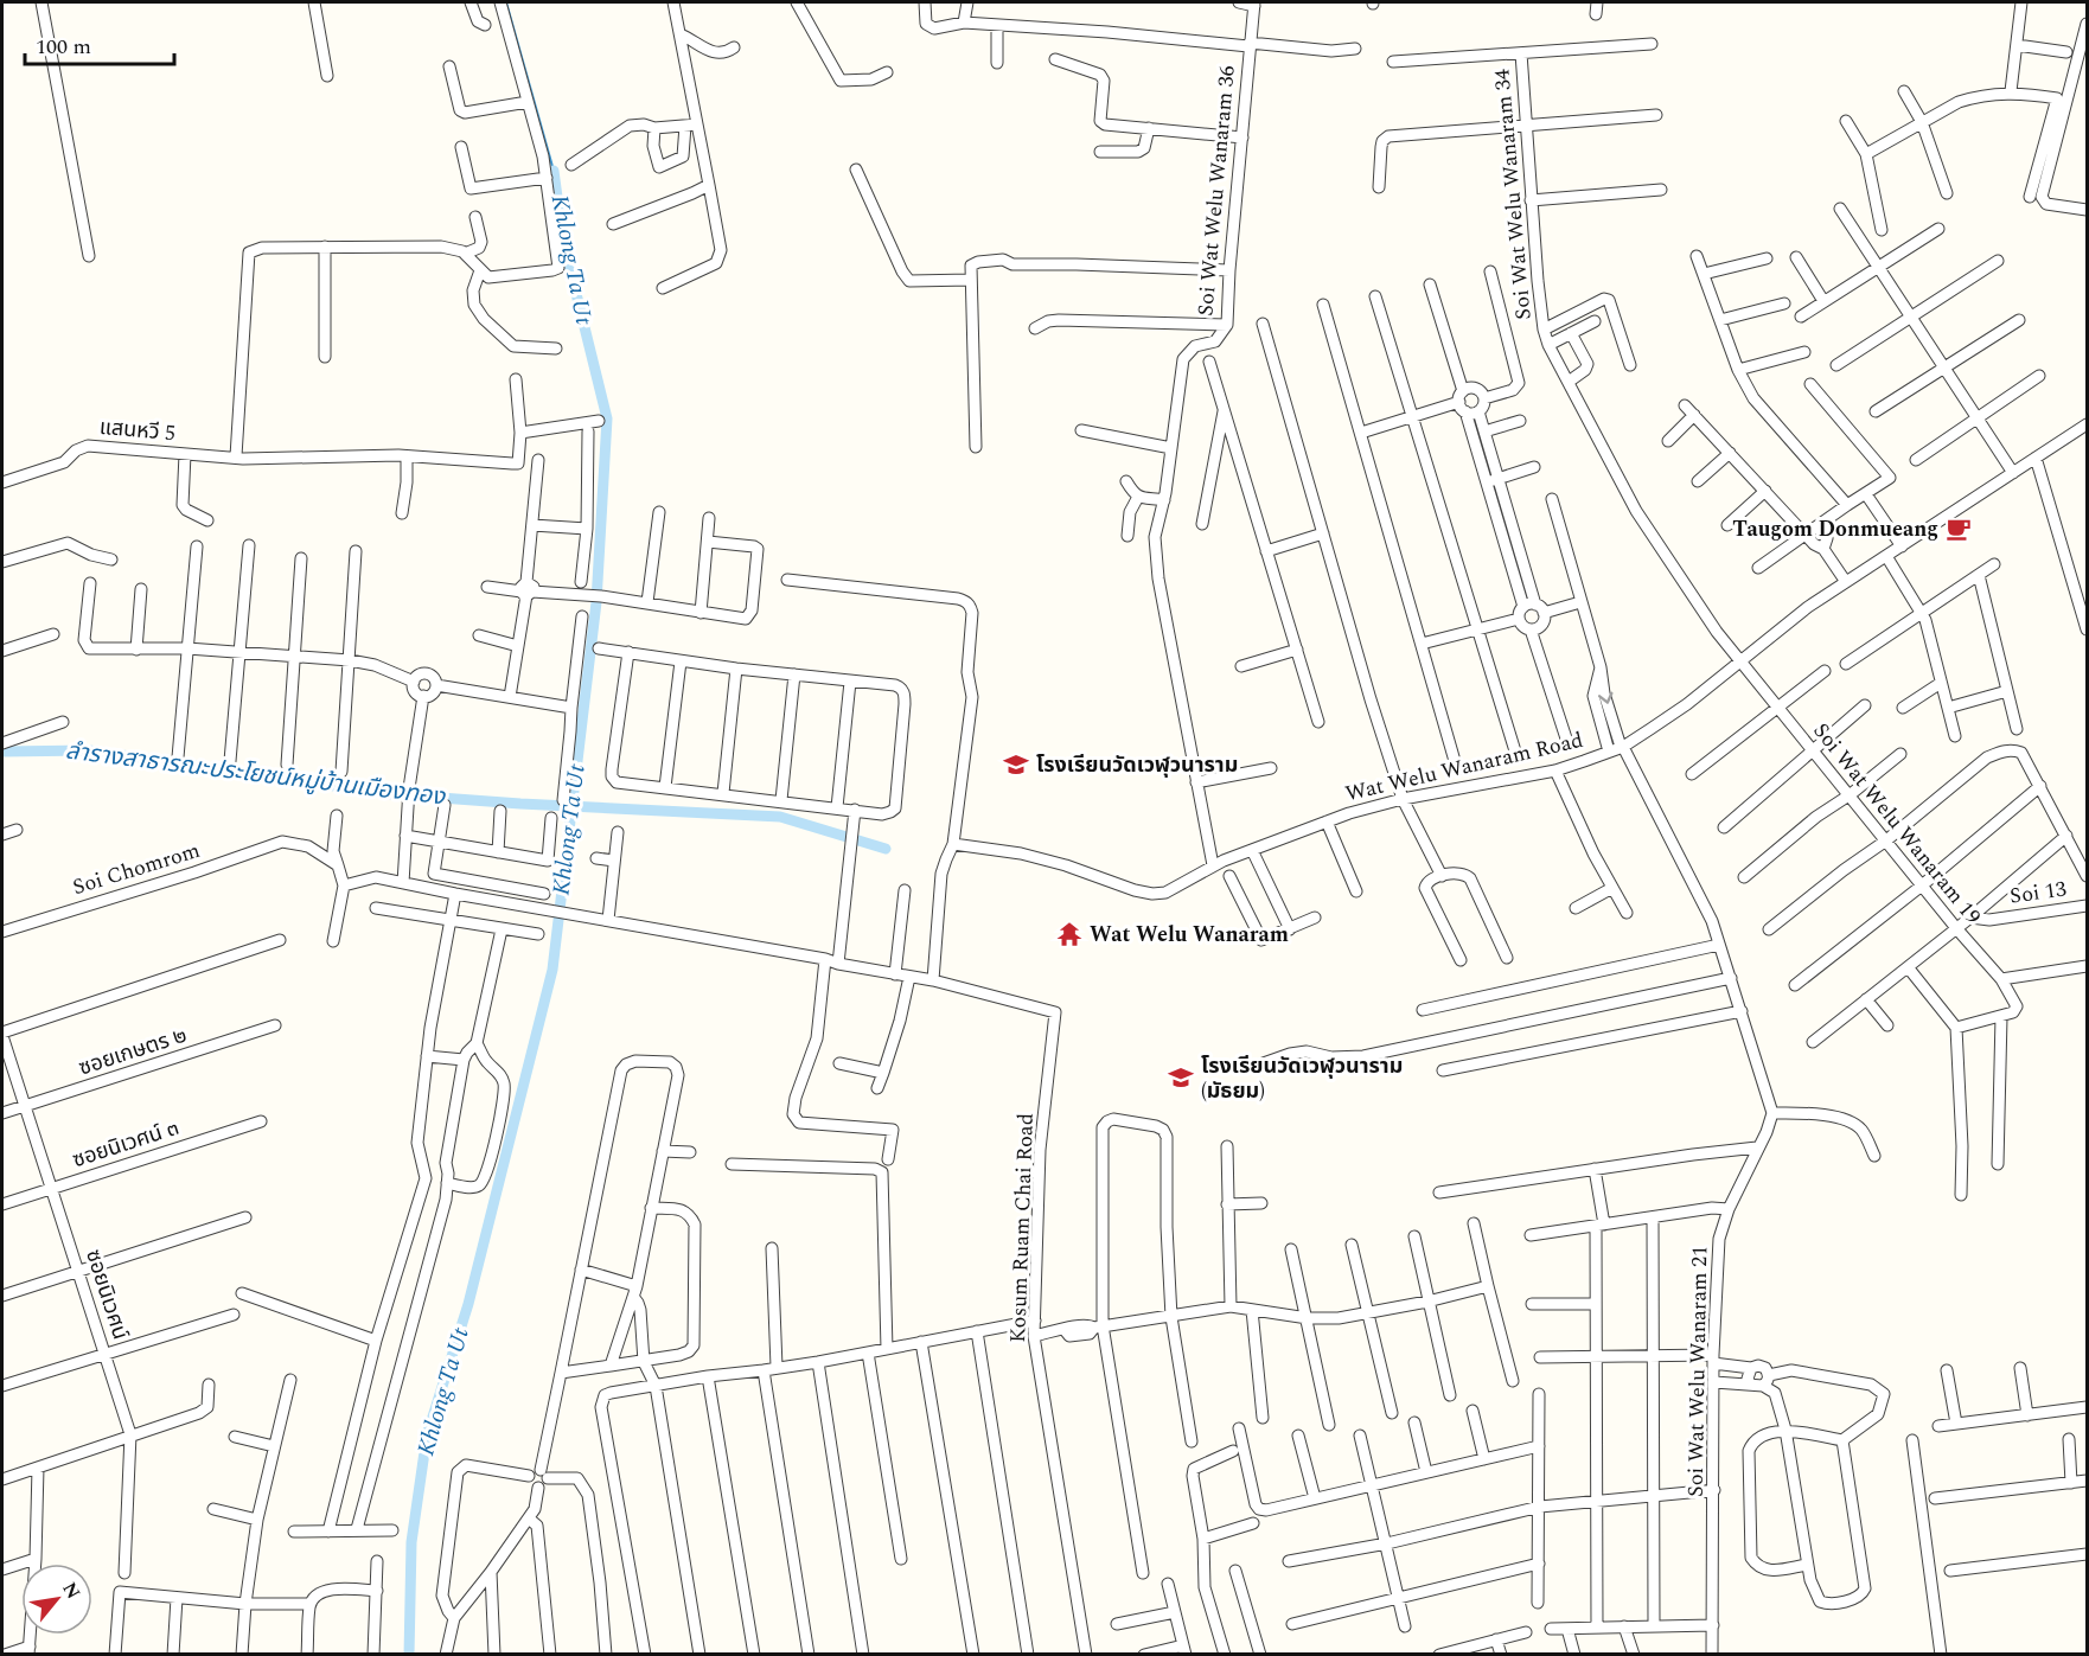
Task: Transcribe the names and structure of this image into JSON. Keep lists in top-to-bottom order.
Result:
{
  "streets": {
    "street": [
      "Soi Wat Welu Wanaram 36",
      "Soi Wat Welu Wanaram 34",
      "แสนหวี 5",
      "Wat Welu Wanaram Road",
      "Soi Wat Welu Wanaram 19",
      "Soi Chomrom",
      "Soi 13",
      "ซอยเกษตร ๒",
      "ซอยนิเวศน์ ๓",
      "Kosum Ruam Chai Road",
      "ซอยนิเวศน์",
      "Soi Wat Welu Wanaram 21"
    ]
  },
  "crossings": [
    ["Soi Wat Welu Wanaram 36", "Wat Welu Wanaram Road"],
    ["Soi Wat Welu Wanaram 34", "Wat Welu Wanaram Road"],
    ["Soi Wat Welu Wanaram 34", "Soi Wat Welu Wanaram 19"],
    ["Wat Welu Wanaram Road", "Soi Wat Welu Wanaram 19"],
    ["ซอยเกษตร ๒", "ซอยนิเวศน์"],
    ["ซอยนิเวศน์ ๓", "ซอยนิเวศน์"]
  ],
  "water": ["Khlong Ta Ut", "ลำรางสาธารณะประโยชน์หมู่บ้านเมืองทอง"],
  "places": {
    "cafe": ["Taugom Donmueang"],
    "school or university": ["โรงเรียนวัดเวฬุวนาราม", "โรงเรียนวัดเวฬุวนาราม (มัธยม)"],
    "temple": ["Wat Welu Wanaram"]
  },
  "scale_bar": "100 m",
  "north": "top right"
}
